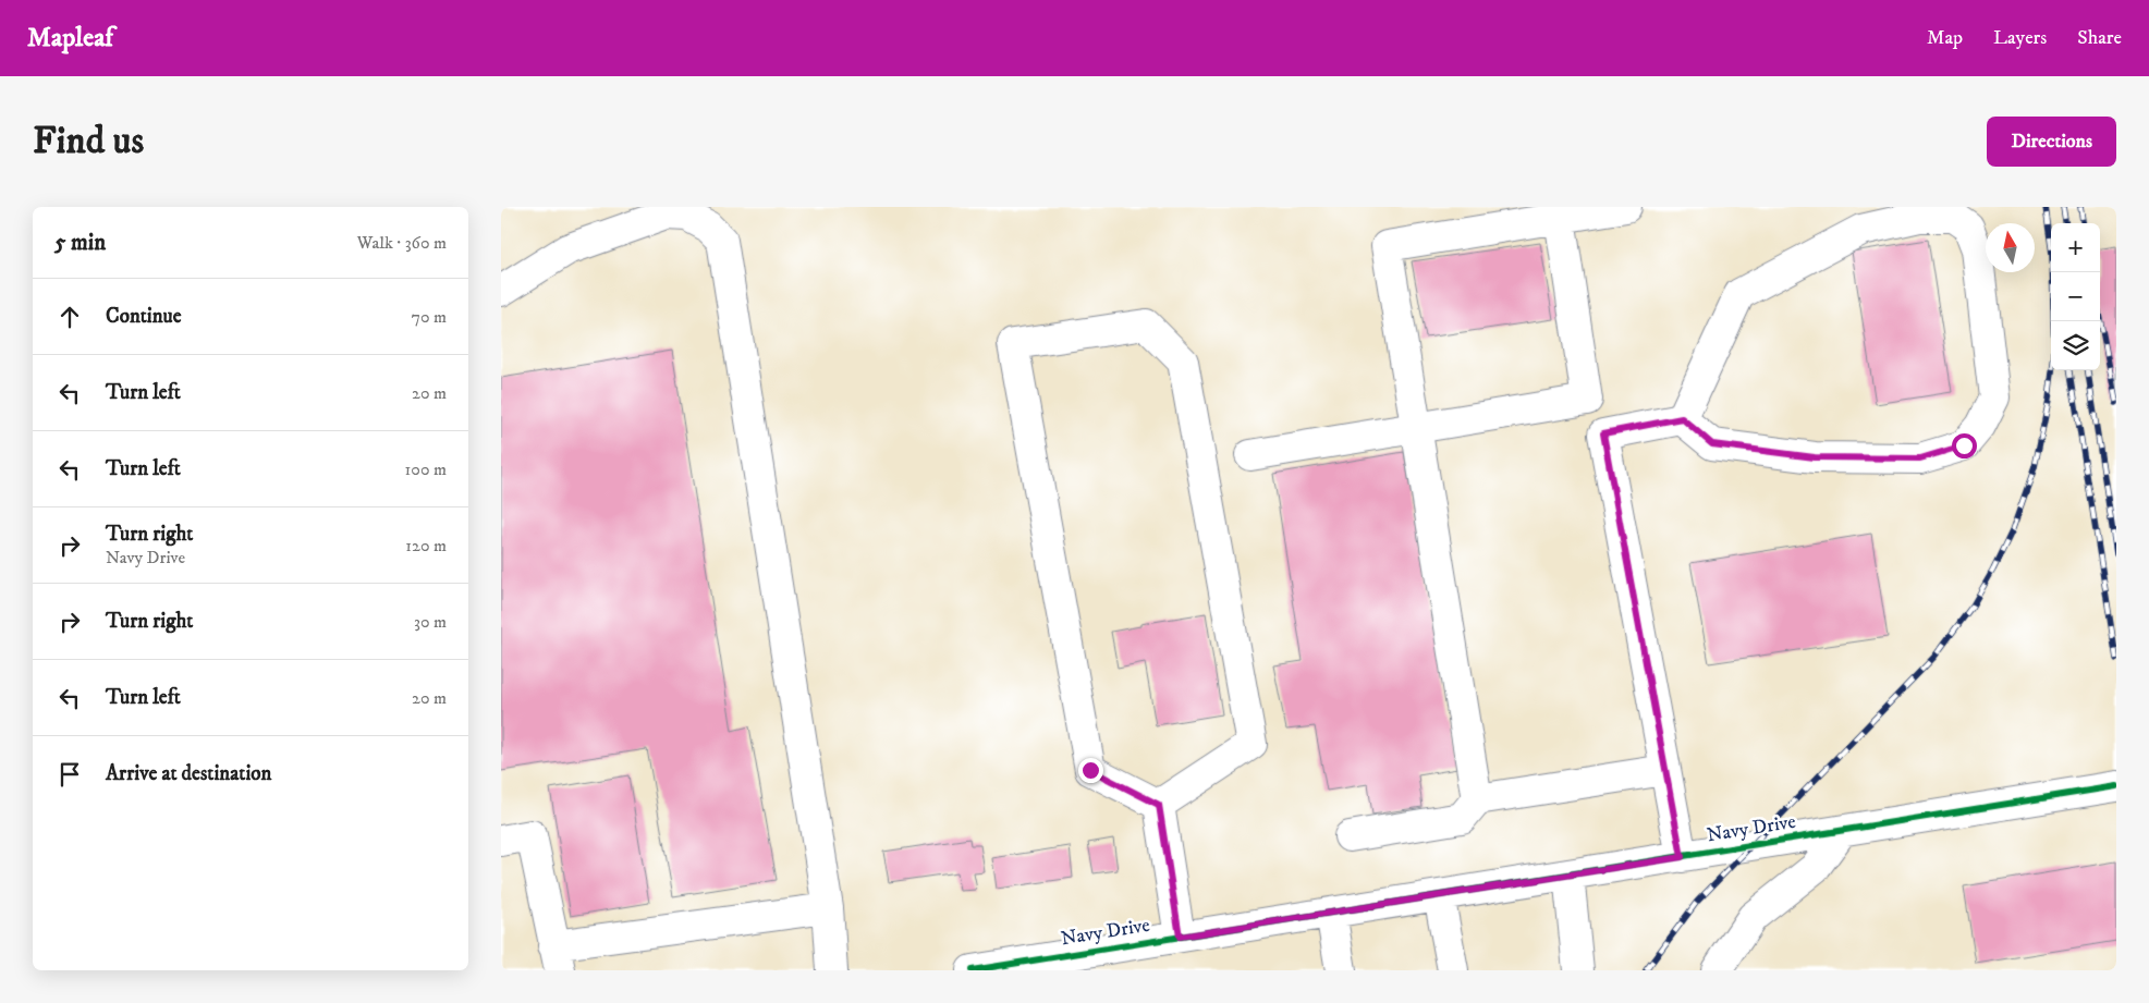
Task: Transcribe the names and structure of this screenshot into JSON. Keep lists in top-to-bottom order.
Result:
{
  "streets": {
    "street": ["Navy Drive"]
  },
  "north": "top",
  "page": {
    "header": "Mapleaf",
    "nav": ["Map", "Layers", "Share"],
    "buttons": "Directions",
    "title": "Find us",
    "heading": ["5 min", "Walk · 360 m"],
    "map_buttons": ["+", "−"],
    "list": [
      ["Continue", "70 m"],
      ["Turn left", "20 m"],
      ["Turn left", "100 m"],
      ["Turn right", "Navy Drive", "120 m"],
      ["Turn right", "30 m"],
      ["Turn left", "20 m"],
      "Arrive at destination"
    ]
  }
}
